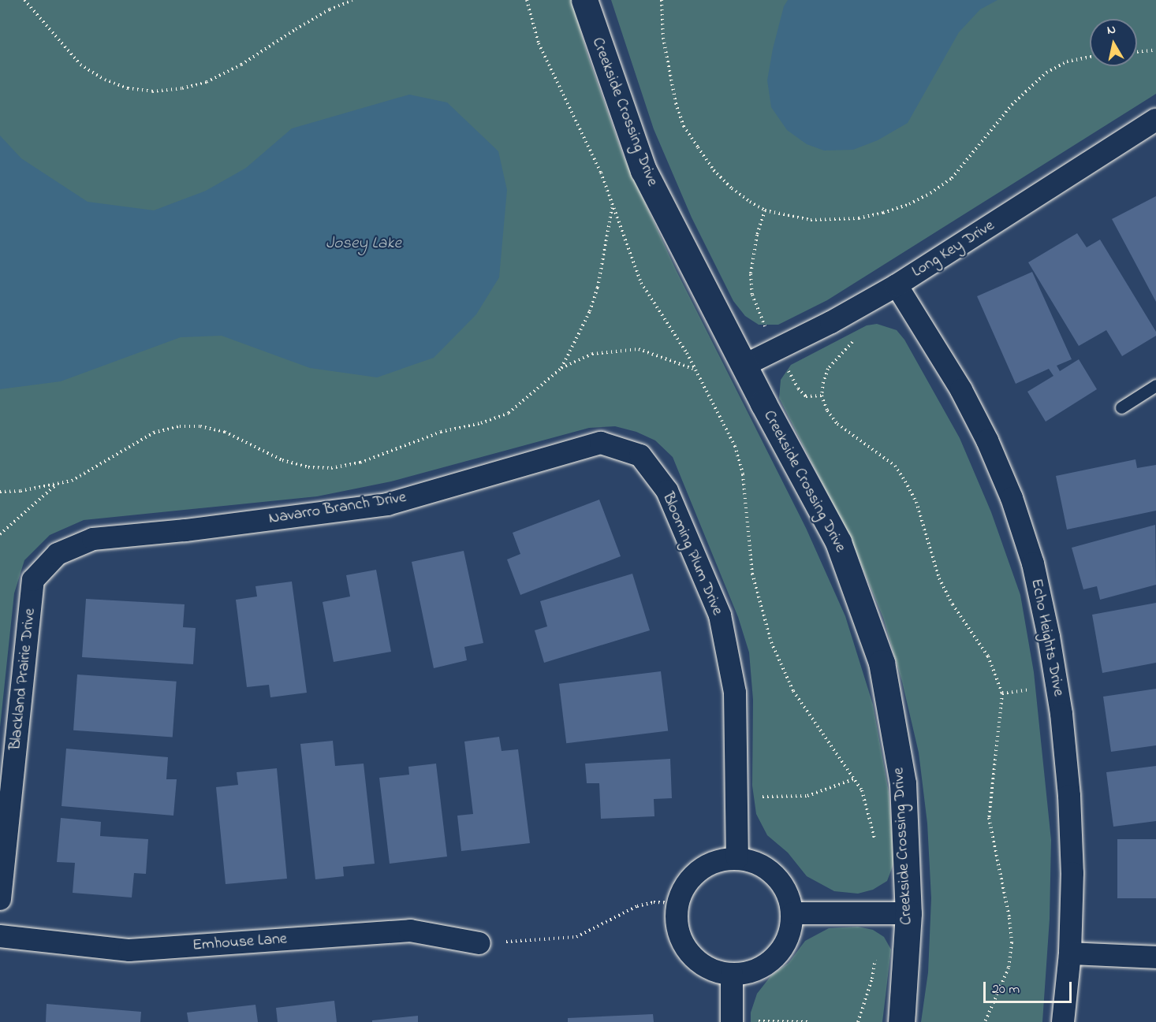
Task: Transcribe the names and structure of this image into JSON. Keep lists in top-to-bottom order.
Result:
{
  "streets": {
    "street": [
      "Creekside Crossing Drive",
      "Long Key Drive",
      "Navarro Branch Drive",
      "Blooming Plum Drive",
      "Echo Heights Drive",
      "Blackland Prairie Drive",
      "Emhouse Lane"
    ]
  },
  "crossings": [
    ["Creekside Crossing Drive", "Long Key Drive"],
    ["Long Key Drive", "Echo Heights Drive"],
    ["Navarro Branch Drive", "Blooming Plum Drive"],
    ["Navarro Branch Drive", "Blackland Prairie Drive"]
  ],
  "water": ["Josey Lake"],
  "scale_bar": "20 m",
  "north": "top"
}
